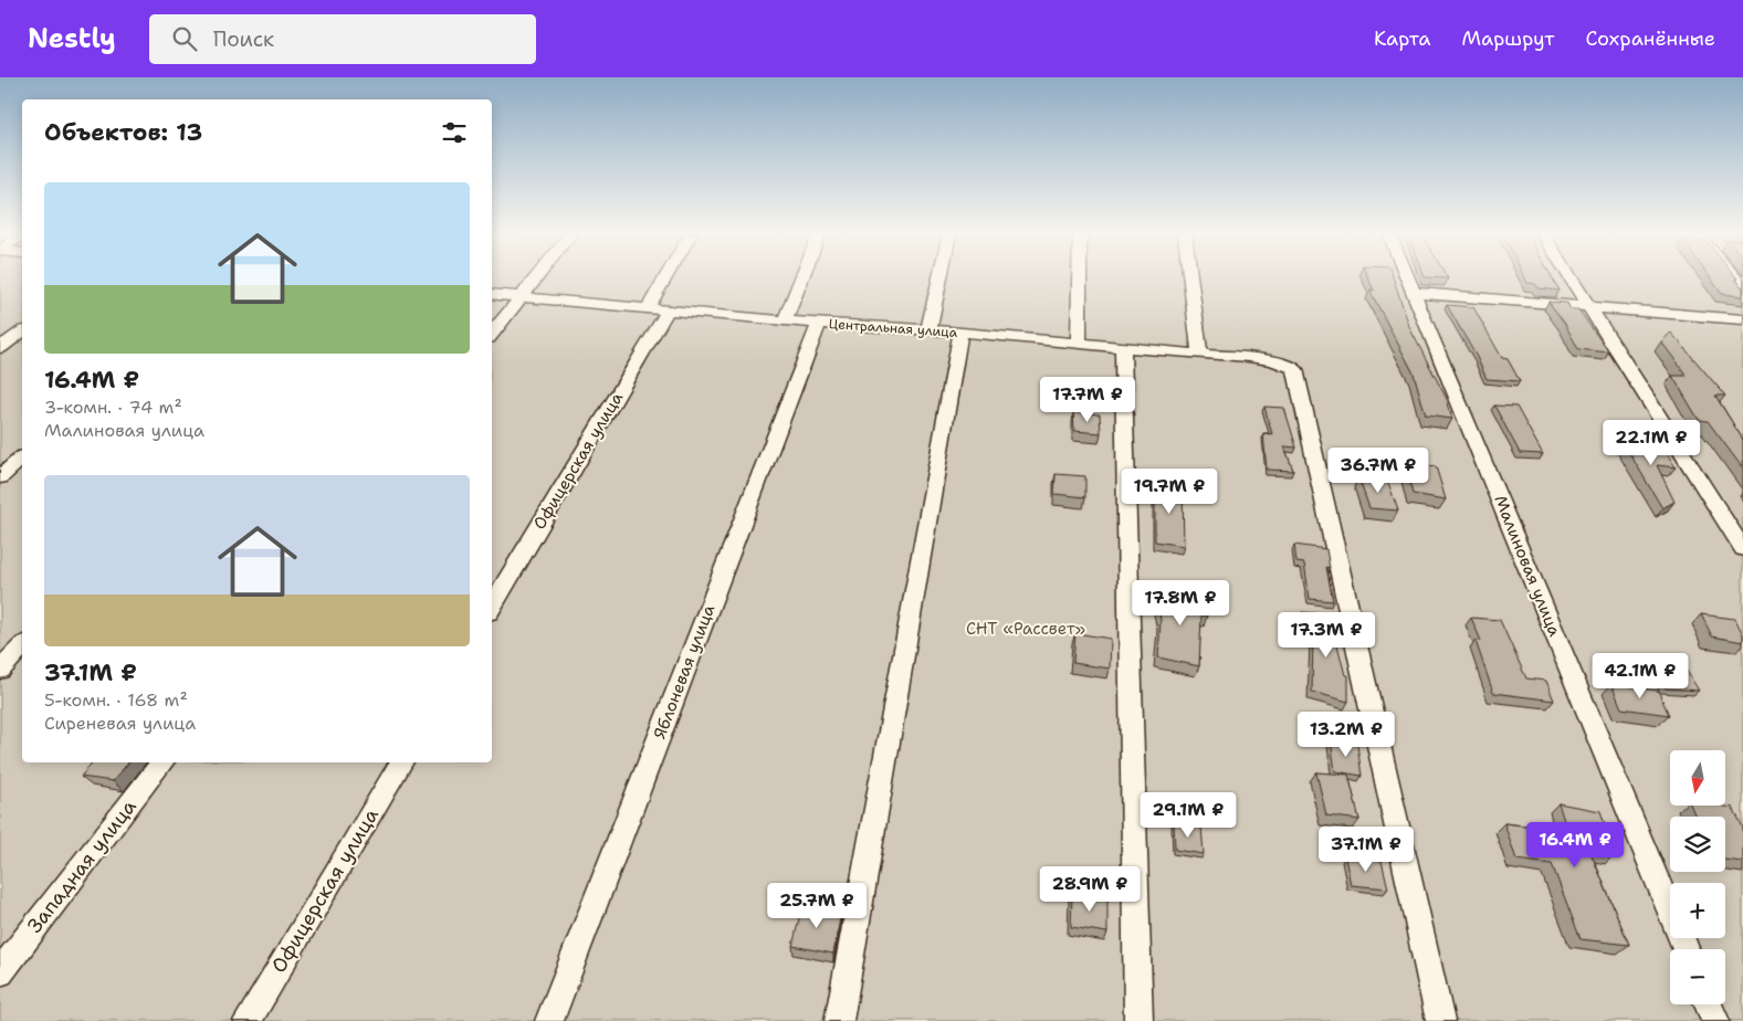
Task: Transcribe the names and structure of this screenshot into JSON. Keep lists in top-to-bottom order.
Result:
{
  "streets": {
    "street": [
      "Центральная улица",
      "Офицерская улица",
      "Малиновая улица",
      "Яблоневая улица",
      "Западная улица"
    ]
  },
  "crossings": [
    ["Центральная улица", "Офицерская улица"],
    ["Центральная улица", "Яблоневая улица"]
  ],
  "parks": ["СНТ «Рассвет»"],
  "north": "bottom",
  "page": {
    "header": "Nestly",
    "search": "Поиск",
    "nav": ["Карта", "Маршрут", "Сохранённые"],
    "heading": "Объектов: 13",
    "list": [
      {
        "name": "16.4M ₽",
        "note": "3-комн. · 74 m² · Малиновая улица"
      },
      {
        "name": "37.1M ₽",
        "note": "5-комн. · 168 m² · Сиреневая улица"
      }
    ],
    "price": [
      "17.7M ₽",
      "22.1M ₽",
      "36.7M ₽",
      "19.7M ₽",
      "17.8M ₽",
      "17.3M ₽",
      "42.1M ₽",
      "13.2M ₽",
      "29.1M ₽",
      "16.4M ₽",
      "37.1M ₽",
      "28.9M ₽",
      "25.7M ₽"
    ],
    "map_buttons": ["+", "−"]
  }
}
